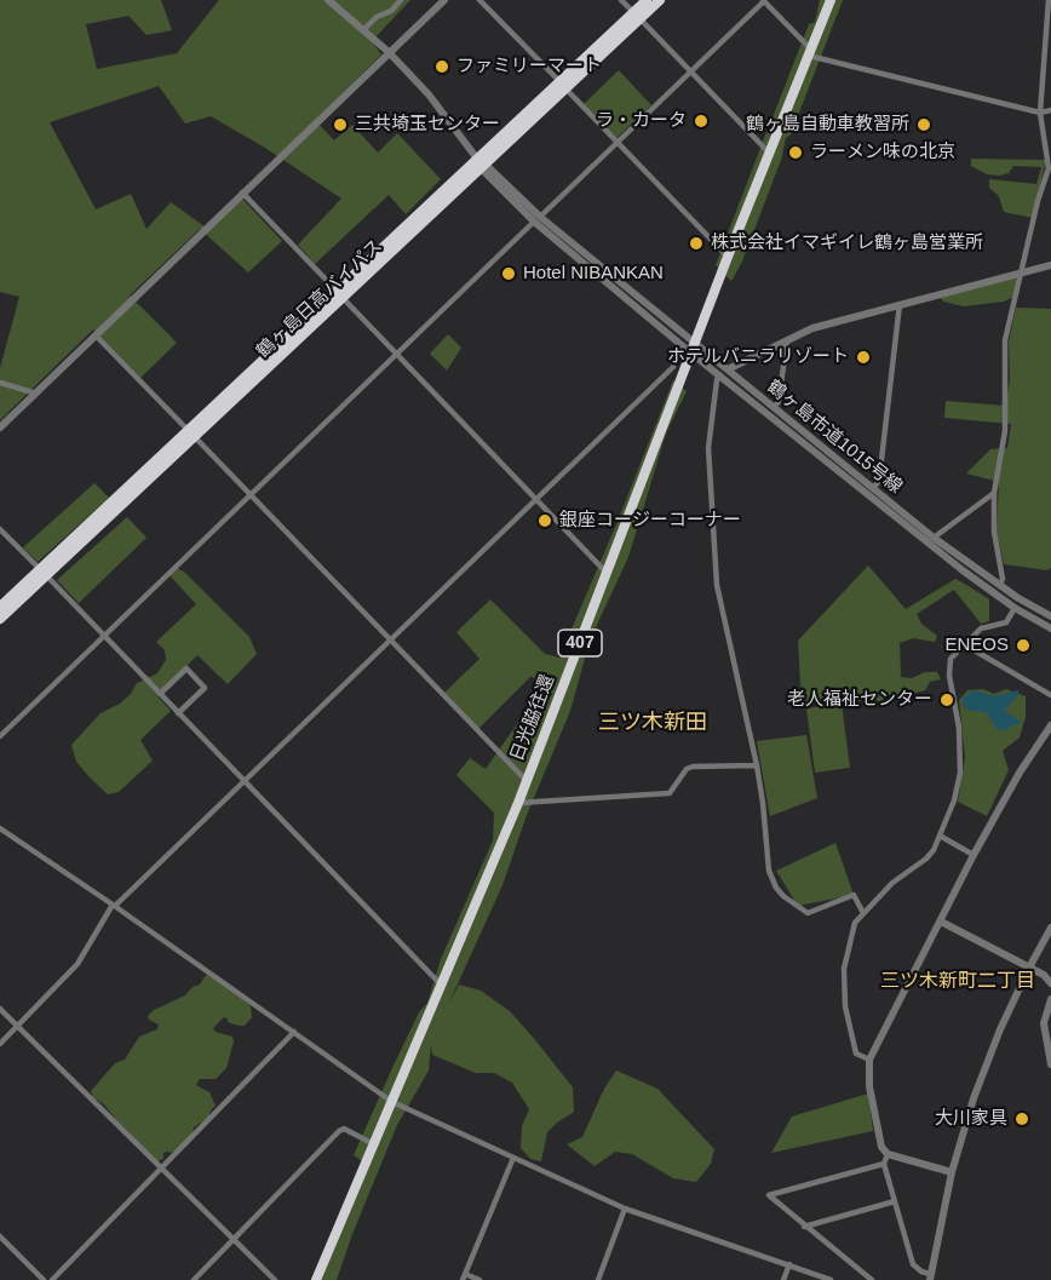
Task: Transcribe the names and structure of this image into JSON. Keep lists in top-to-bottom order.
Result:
{
  "streets": {
    "highway": ["鶴ヶ島日高バイパス", "407", "日光脇往還"],
    "street": ["鶴ヶ島市道1015号線"]
  },
  "crossings": [
    ["鶴ヶ島日高バイパス", "鶴ヶ島市道1015号線"],
    ["鶴ヶ島市道1015号線", "日光脇往還"]
  ],
  "districts": ["三ツ木新田", "三ツ木新町二丁目"],
  "places": [
    "ファミリーマート",
    "ラ・カータ",
    "三共埼玉センター",
    "鶴ヶ島自動車教習所",
    "ラーメン味の北京",
    "株式会社イマギイレ鶴ヶ島営業所",
    "Hotel NIBANKAN",
    "ホテルバニラリゾート",
    "銀座コージーコーナー",
    "ENEOS",
    "老人福祉センター",
    "大川家具"
  ]
}
